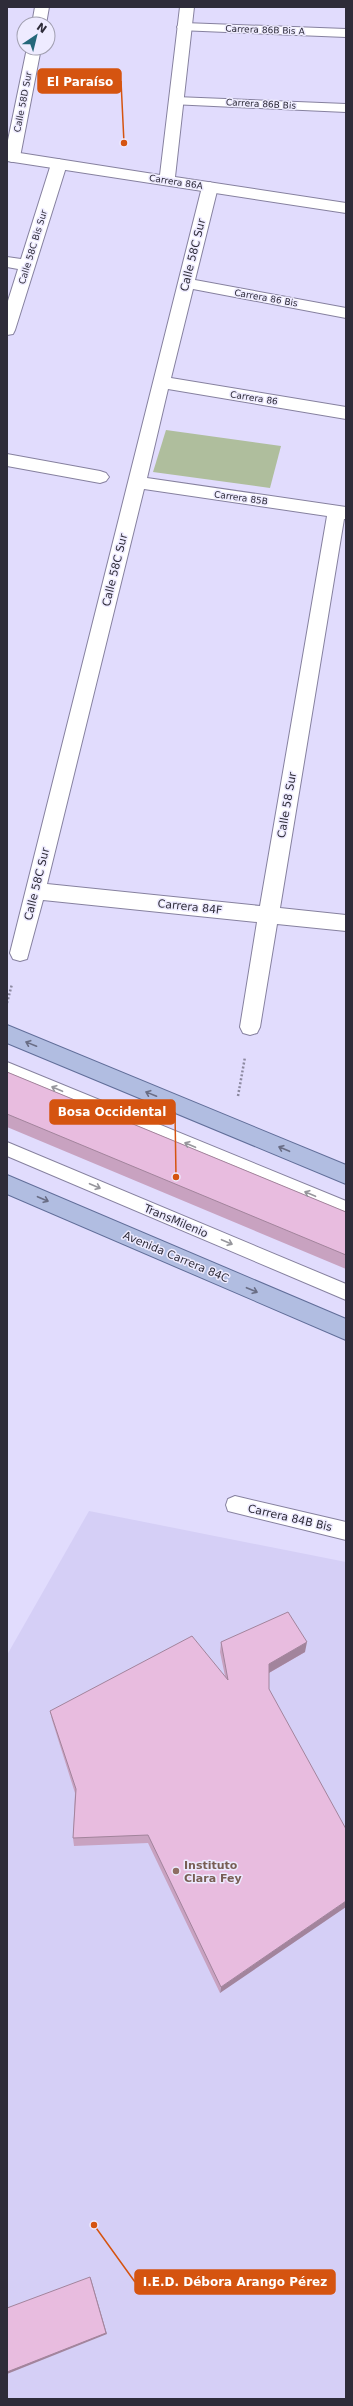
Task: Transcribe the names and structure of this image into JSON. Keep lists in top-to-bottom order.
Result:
{
  "streets": {
    "main road": ["Avenida Carrera 84C"],
    "street": [
      "Carrera 86B Bis A",
      "Calle 58D Sur",
      "Carrera 86B Bis",
      "Carrera 86A",
      "Calle 58C Bis Sur",
      "Calle 58C Sur",
      "Carrera 86 Bis",
      "Carrera 86",
      "Carrera 85B",
      "Calle 58 Sur",
      "Carrera 84F"
    ],
    "lane": ["TransMilenio", "Carrera 84B Bis"]
  },
  "crossings": [
    ["Calle 58D Sur", "Carrera 86A"],
    ["Carrera 86A", "Calle 58C Bis Sur"],
    ["Carrera 86A", "Calle 58C Sur"],
    ["Calle 58C Sur", "Carrera 86 Bis"],
    ["Calle 58C Sur", "Carrera 86"],
    ["Calle 58C Sur", "Carrera 85B"],
    ["Calle 58C Sur", "Carrera 84F"],
    ["Carrera 85B", "Calle 58 Sur"],
    ["Calle 58 Sur", "Carrera 84F"]
  ],
  "places": [
    "El Paraíso",
    "Bosa Occidental",
    "Instituto Clara Fey",
    "I.E.D. Débora Arango Pérez"
  ],
  "north": "top right"
}
